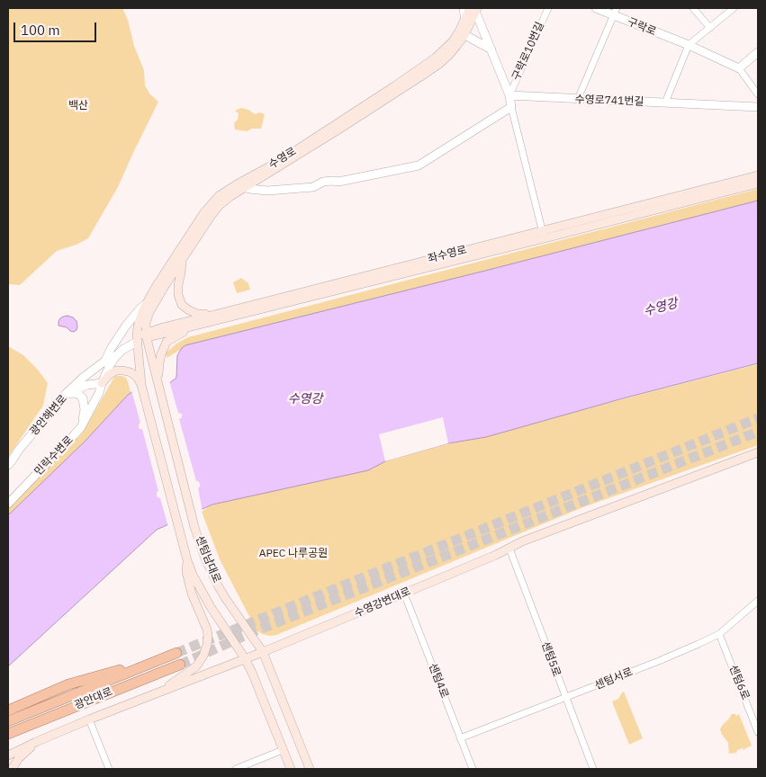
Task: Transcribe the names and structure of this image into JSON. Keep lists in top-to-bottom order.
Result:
{
  "streets": {
    "highway": ["광안대로"],
    "main road": [
      "수영로",
      "좌수영로",
      "센텀남대로",
      "수영강변대로"
    ],
    "street": [
      "구락로",
      "구락로10번길",
      "수영로741번길",
      "광안해변로",
      "민락수변로",
      "센텀5로",
      "센텀서로",
      "센텀4로",
      "센텀6로"
    ]
  },
  "crossings": [
    ["구락로10번길", "수영로741번길"],
    ["수영로", "좌수영로"],
    ["수영로", "민락수변로"],
    ["수영로", "센텀남대로"],
    ["좌수영로", "민락수변로"],
    ["좌수영로", "센텀남대로"],
    ["광안해변로", "민락수변로"],
    ["민락수변로", "센텀남대로"],
    ["센텀남대로", "수영강변대로"],
    ["수영강변대로", "센텀5로"],
    ["수영강변대로", "센텀4로"],
    ["센텀5로", "센텀서로"],
    ["센텀서로", "센텀4로"],
    ["센텀서로", "센텀6로"]
  ],
  "water": ["수영강"],
  "parks": ["백산", "APEC 나루공원"],
  "scale_bar": "100 m"
}
